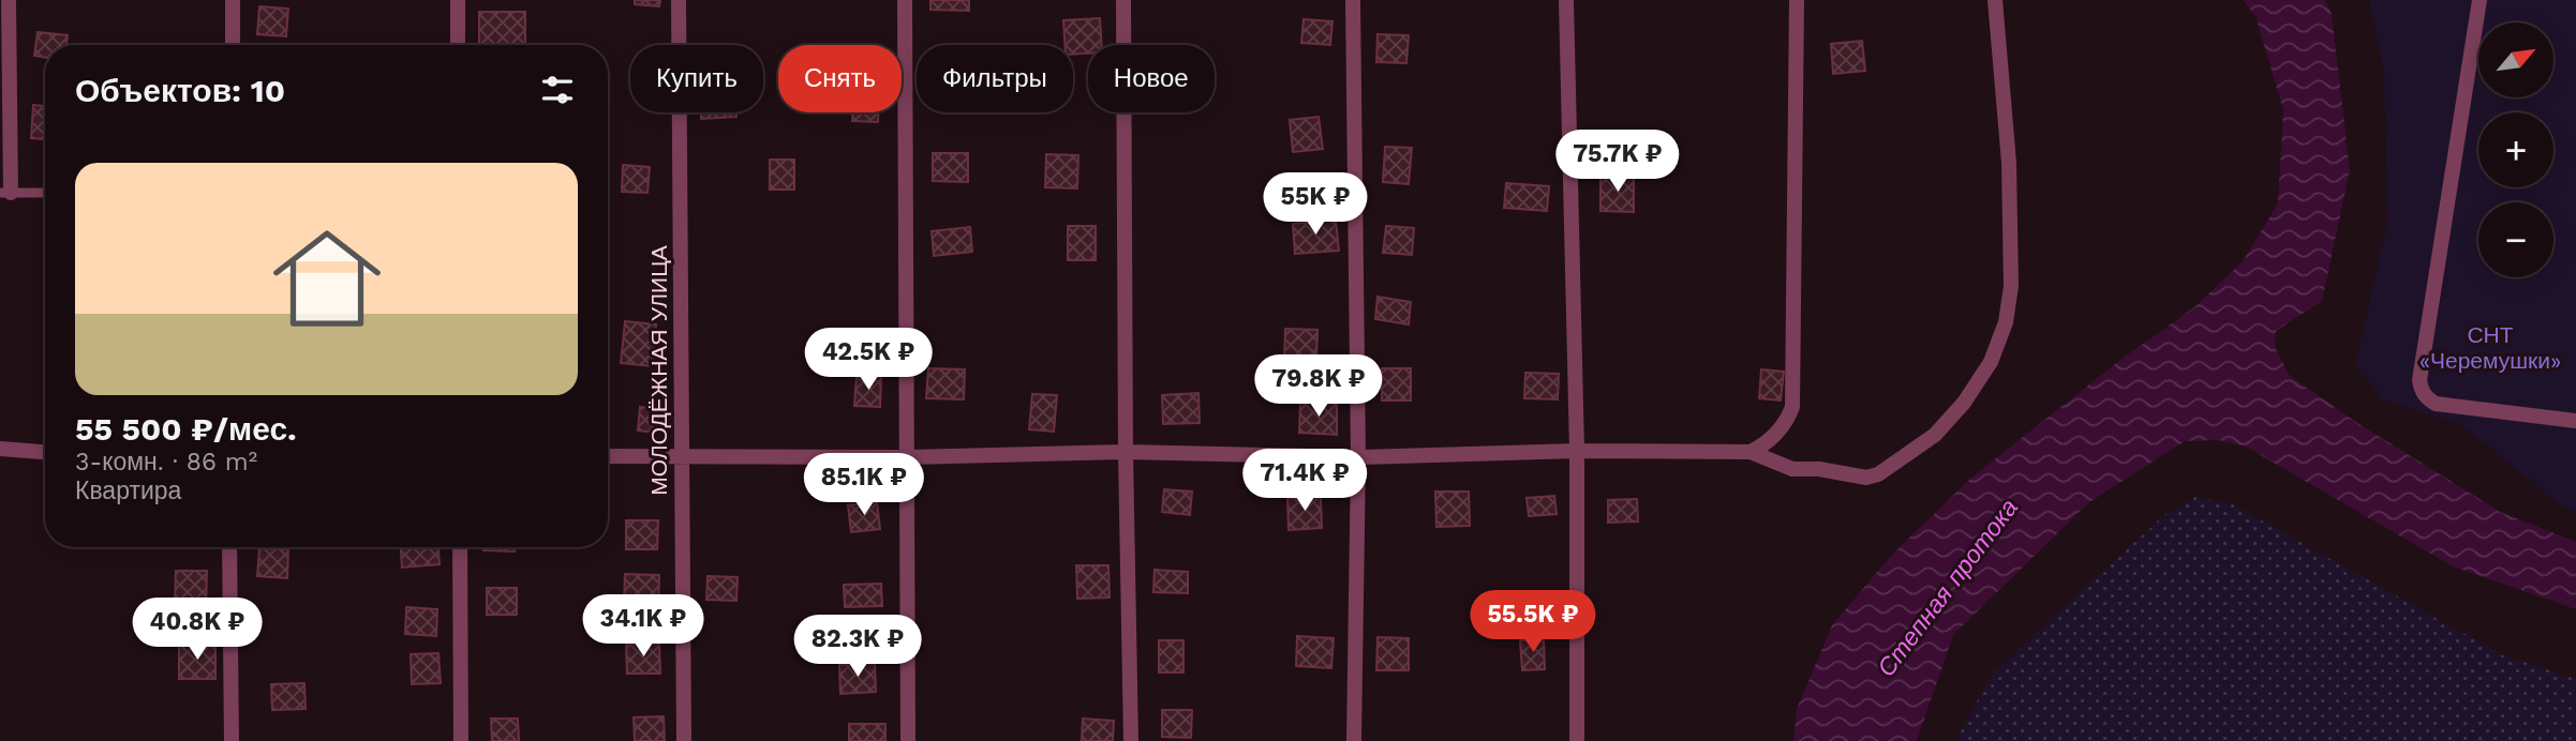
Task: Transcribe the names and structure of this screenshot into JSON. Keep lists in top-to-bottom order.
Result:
{
  "streets": {
    "street": ["МОЛОДЁЖНАЯ УЛИЦА"]
  },
  "water": ["Степная протока"],
  "parks": ["СНТ «Черемушки»"],
  "north": "top right",
  "page": {
    "map_buttons": ["+", "−"],
    "chip": [
      "Купить",
      "Снять",
      "Фильтры",
      "Новое"
    ],
    "heading": "Объектов: 10",
    "price": [
      "75.7K ₽",
      "55K ₽",
      "42.5K ₽",
      "79.8K ₽",
      "71.4K ₽",
      "85.1K ₽",
      "55.5K ₽",
      "34.1K ₽",
      "40.8K ₽",
      "82.3K ₽"
    ],
    "list": [
      {
        "name": "55 500 ₽/мес.",
        "note": "3-комн. · 86 m² · Квартира"
      }
    ]
  }
}
